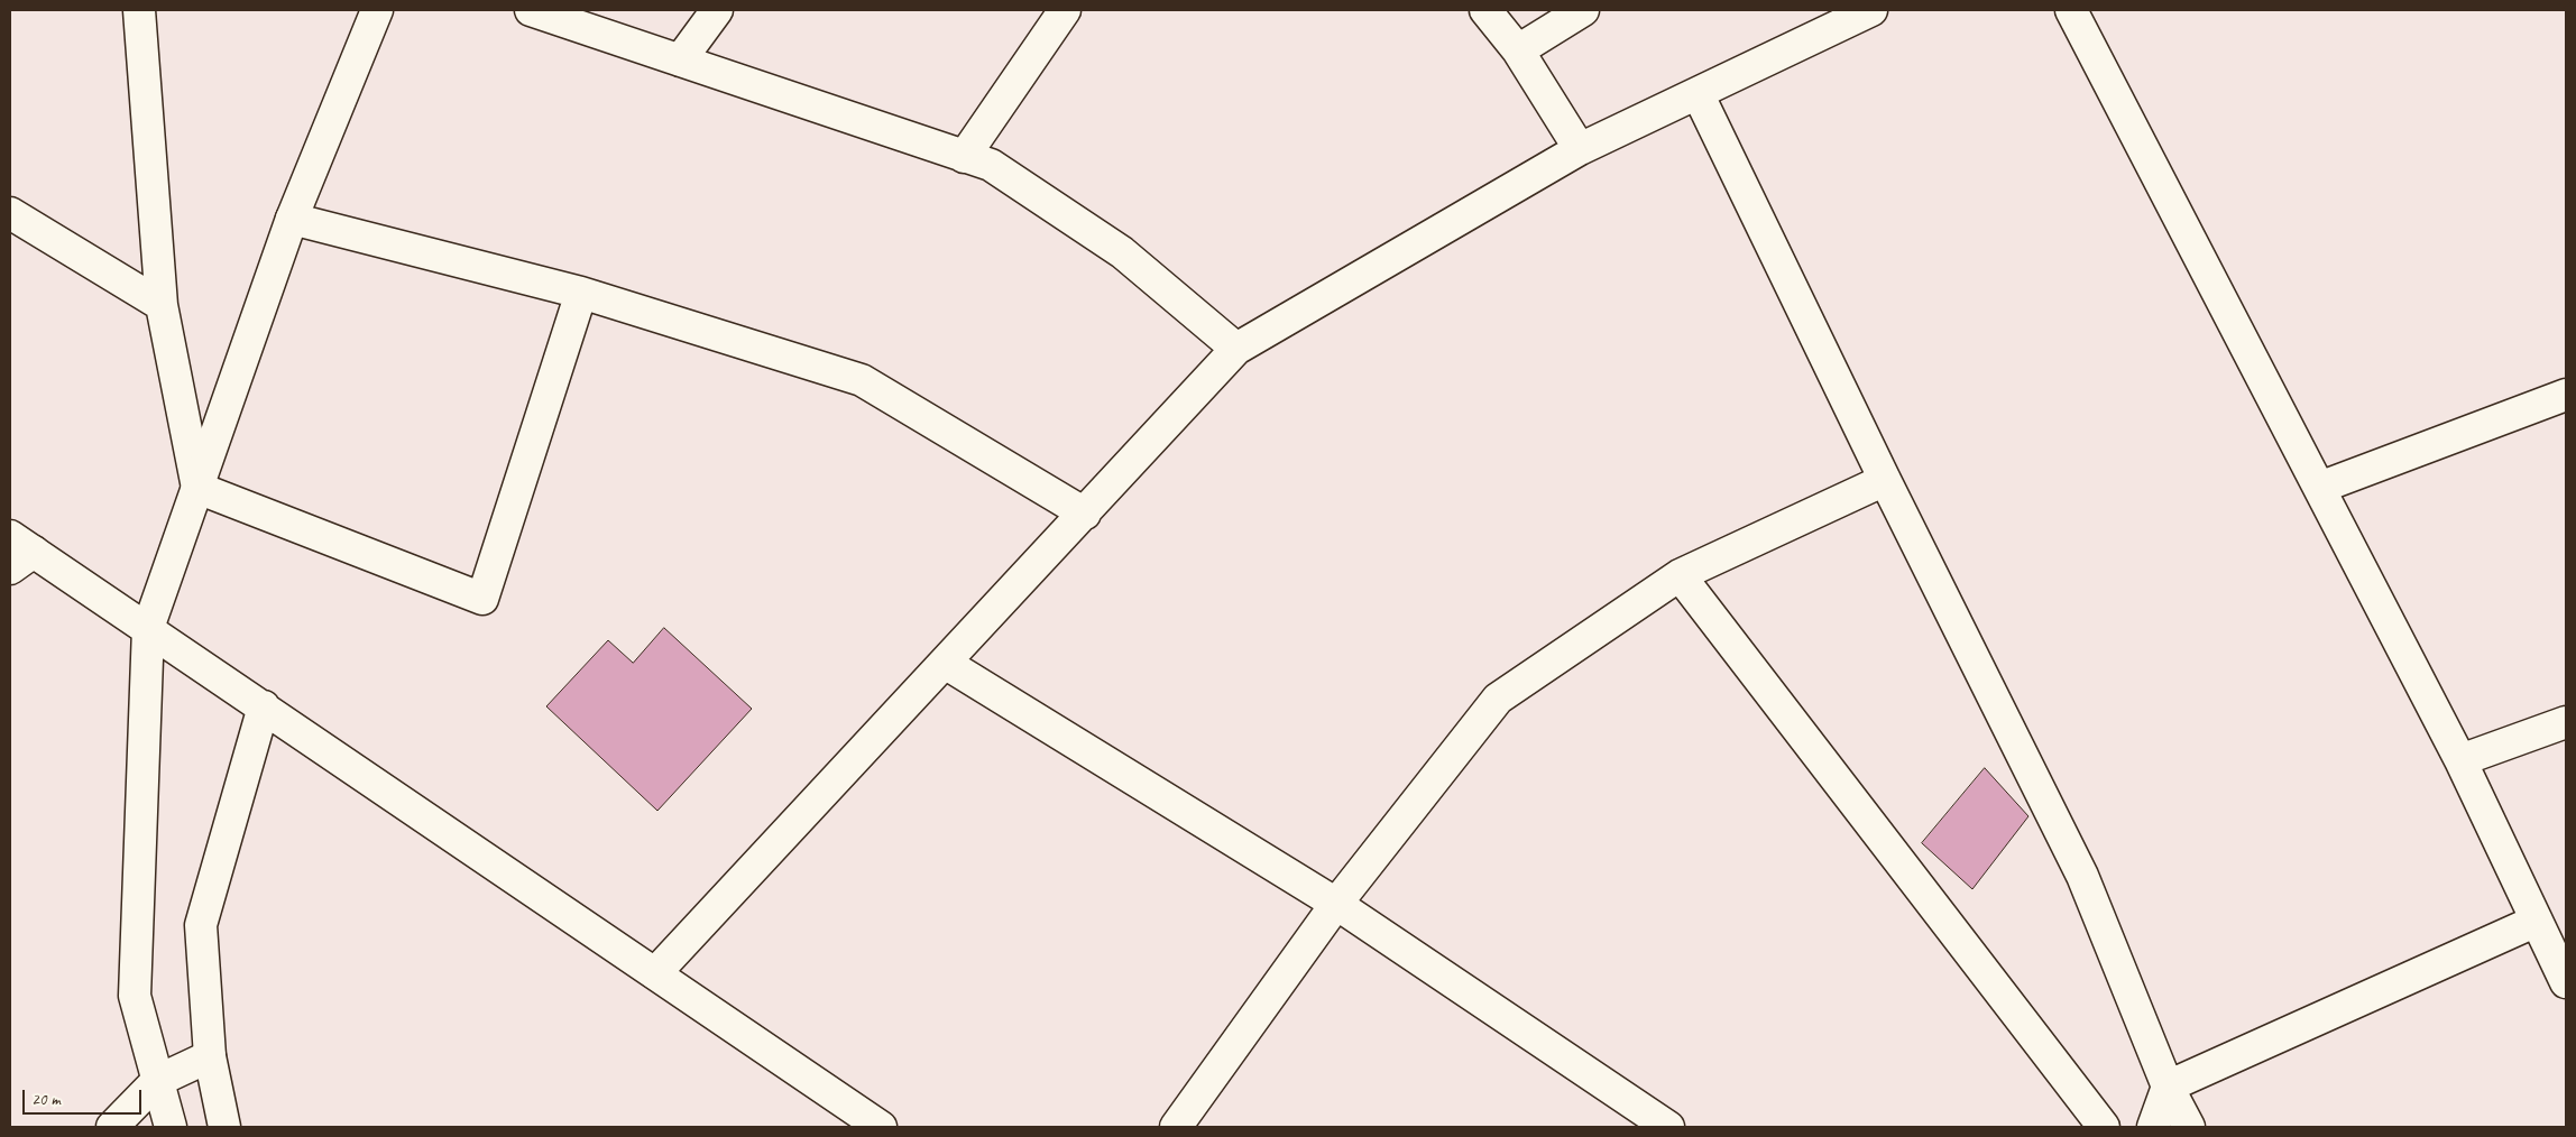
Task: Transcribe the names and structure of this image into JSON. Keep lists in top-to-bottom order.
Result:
{
  "scale_bar": "20 m"
}
